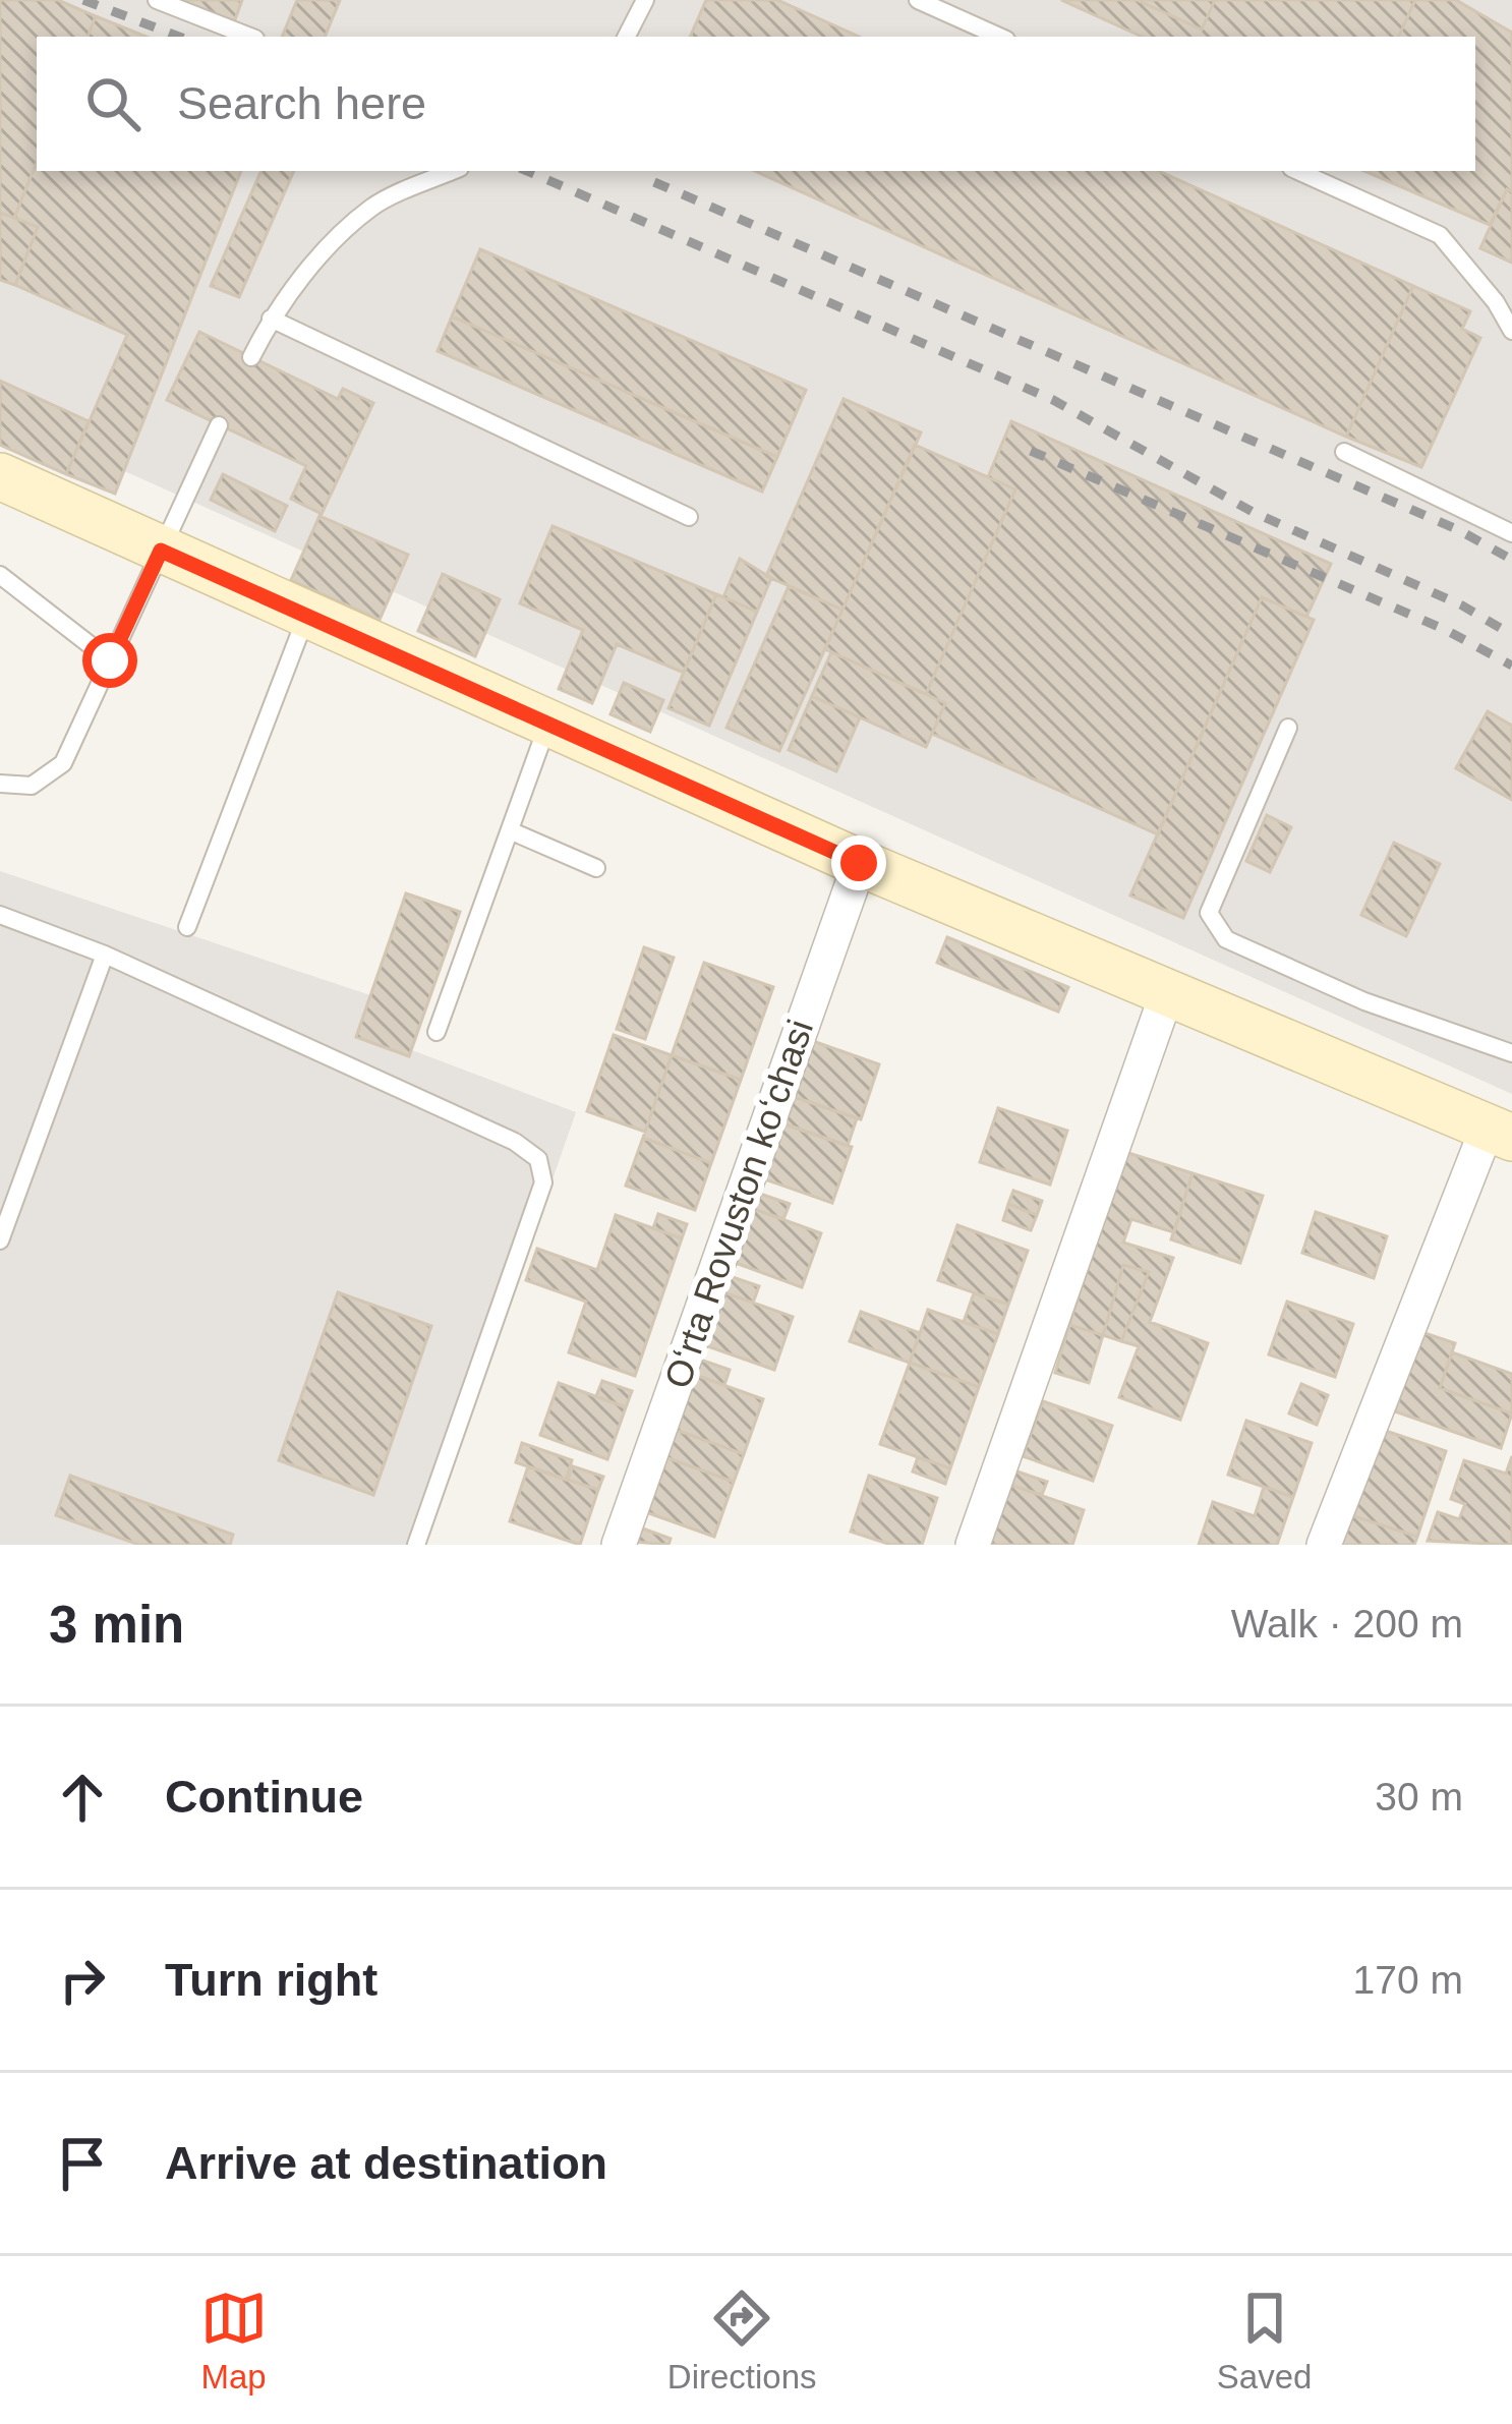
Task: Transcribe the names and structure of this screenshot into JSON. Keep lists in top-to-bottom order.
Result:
{
  "streets": {
    "street": ["Oʻrta Rovuston koʻchasi"]
  },
  "page": {
    "search": "Search here",
    "heading": ["3 min", "Walk · 200 m"],
    "list": [
      ["Continue", "30 m"],
      ["Turn right", "170 m"],
      "Arrive at destination"
    ],
    "nav": ["Map", "Directions", "Saved"]
  }
}
